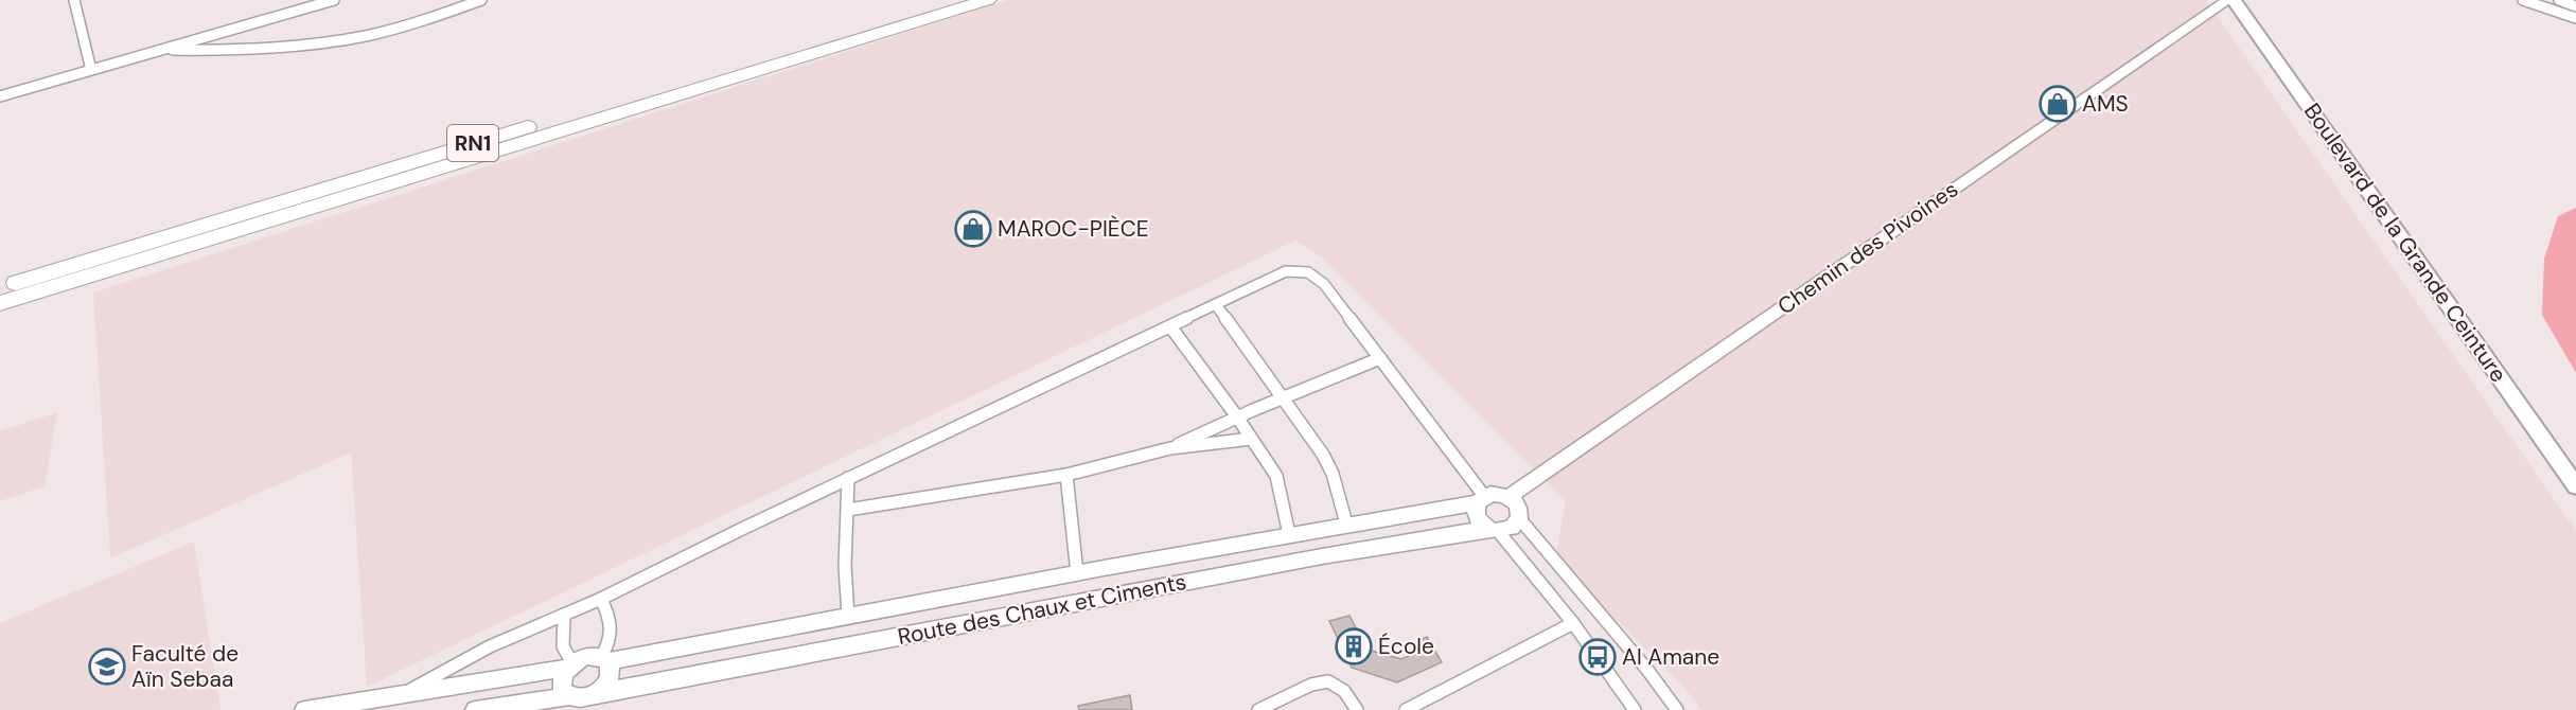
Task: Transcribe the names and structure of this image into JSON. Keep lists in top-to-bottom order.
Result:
{
  "streets": {
    "highway": ["RN1"],
    "main road": ["Boulevard de la Grande Ceinture"],
    "street": ["Chemin des Pivoines", "Route des Chaux et Ciments"]
  },
  "crossings": [
    ["Chemin des Pivoines", "Route des Chaux et Ciments"]
  ],
  "places": {
    "shop": ["AMS", "MAROC-PIÈCE"],
    "building": ["École"],
    "bus stop": ["Al Amane"],
    "school or university": ["Faculté de Aïn Sebaa"]
  }
}
